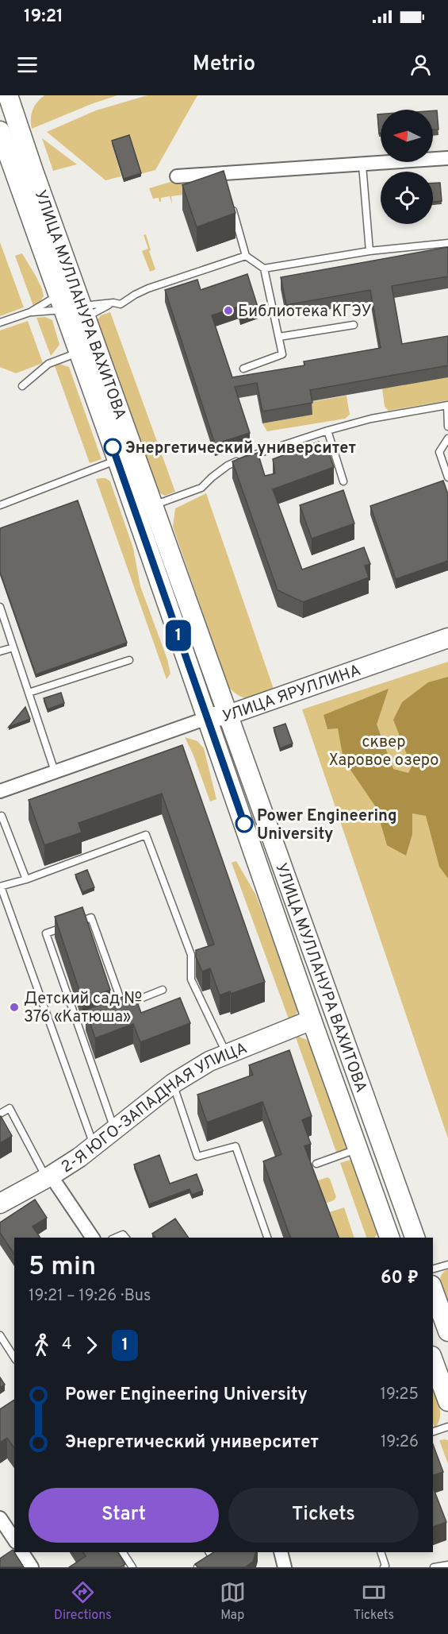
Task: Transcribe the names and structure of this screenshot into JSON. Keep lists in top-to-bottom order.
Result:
{
  "streets": {
    "main road": ["УЛИЦА МУЛЛАНУРА ВАХИТОВА", "УЛИЦА ЯРУЛЛИНА", "2-Я ЮГО-ЗАПАДНАЯ УЛИЦА"]
  },
  "crossings": [
    ["УЛИЦА МУЛЛАНУРА ВАХИТОВА", "УЛИЦА ЯРУЛЛИНА"],
    ["УЛИЦА МУЛЛАНУРА ВАХИТОВА", "2-Я ЮГО-ЗАПАДНАЯ УЛИЦА"]
  ],
  "parks": ["сквер Харовое озеро"],
  "places": [
    "Библиотека КГЭУ",
    "Энергетический университет",
    "Power Engineering University",
    "Детский сад № 376 «Катюша»"
  ],
  "lines": ["bus line 1"],
  "north": "left",
  "page": {
    "status": "19:21",
    "header": "Metrio",
    "on_map": "1",
    "heading": ["5 min", "19:21 – 19:26 · Bus", "60 ₽"],
    "legs": ["4", "1"],
    "list": [
      {
        "name": "Power Engineering University",
        "value": "19:25"
      },
      {
        "name": "Энергетический университет",
        "value": "19:26"
      }
    ],
    "buttons": ["Start", "Tickets"],
    "tabs": ["Directions", "Map", "Tickets"]
  }
}
